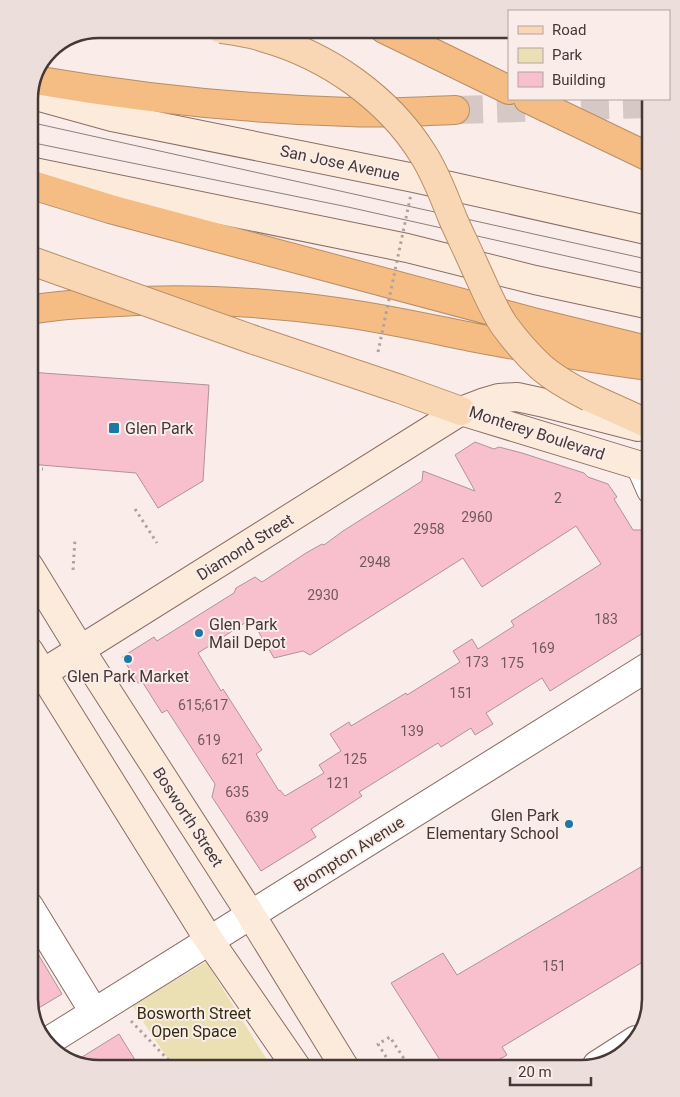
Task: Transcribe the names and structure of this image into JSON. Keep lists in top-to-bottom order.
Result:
{
  "streets": {
    "main road": [
      "San Jose Avenue",
      "Monterey Boulevard",
      "Diamond Street",
      "Bosworth Street"
    ],
    "street": ["Brompton Avenue"]
  },
  "crossings": [
    ["Monterey Boulevard", "Diamond Street"],
    ["Diamond Street", "Bosworth Street"],
    ["Bosworth Street", "Brompton Avenue"]
  ],
  "parks": ["Bosworth Street Open Space"],
  "places": {
    "transit": ["Glen Park"],
    "other": ["Glen Park Mail Depot", "Glen Park Market", "Glen Park Elementary School"]
  },
  "house_numbers": [
    "2",
    "2960",
    "2958",
    "2948",
    "2930",
    "183",
    "169",
    "173",
    "175",
    "151",
    "615;617",
    "139",
    "619",
    "621",
    "125",
    "121",
    "635",
    "639",
    "151"
  ],
  "legend": ["Road", "Park", "Building"],
  "scale_bar": "20 m"
}
